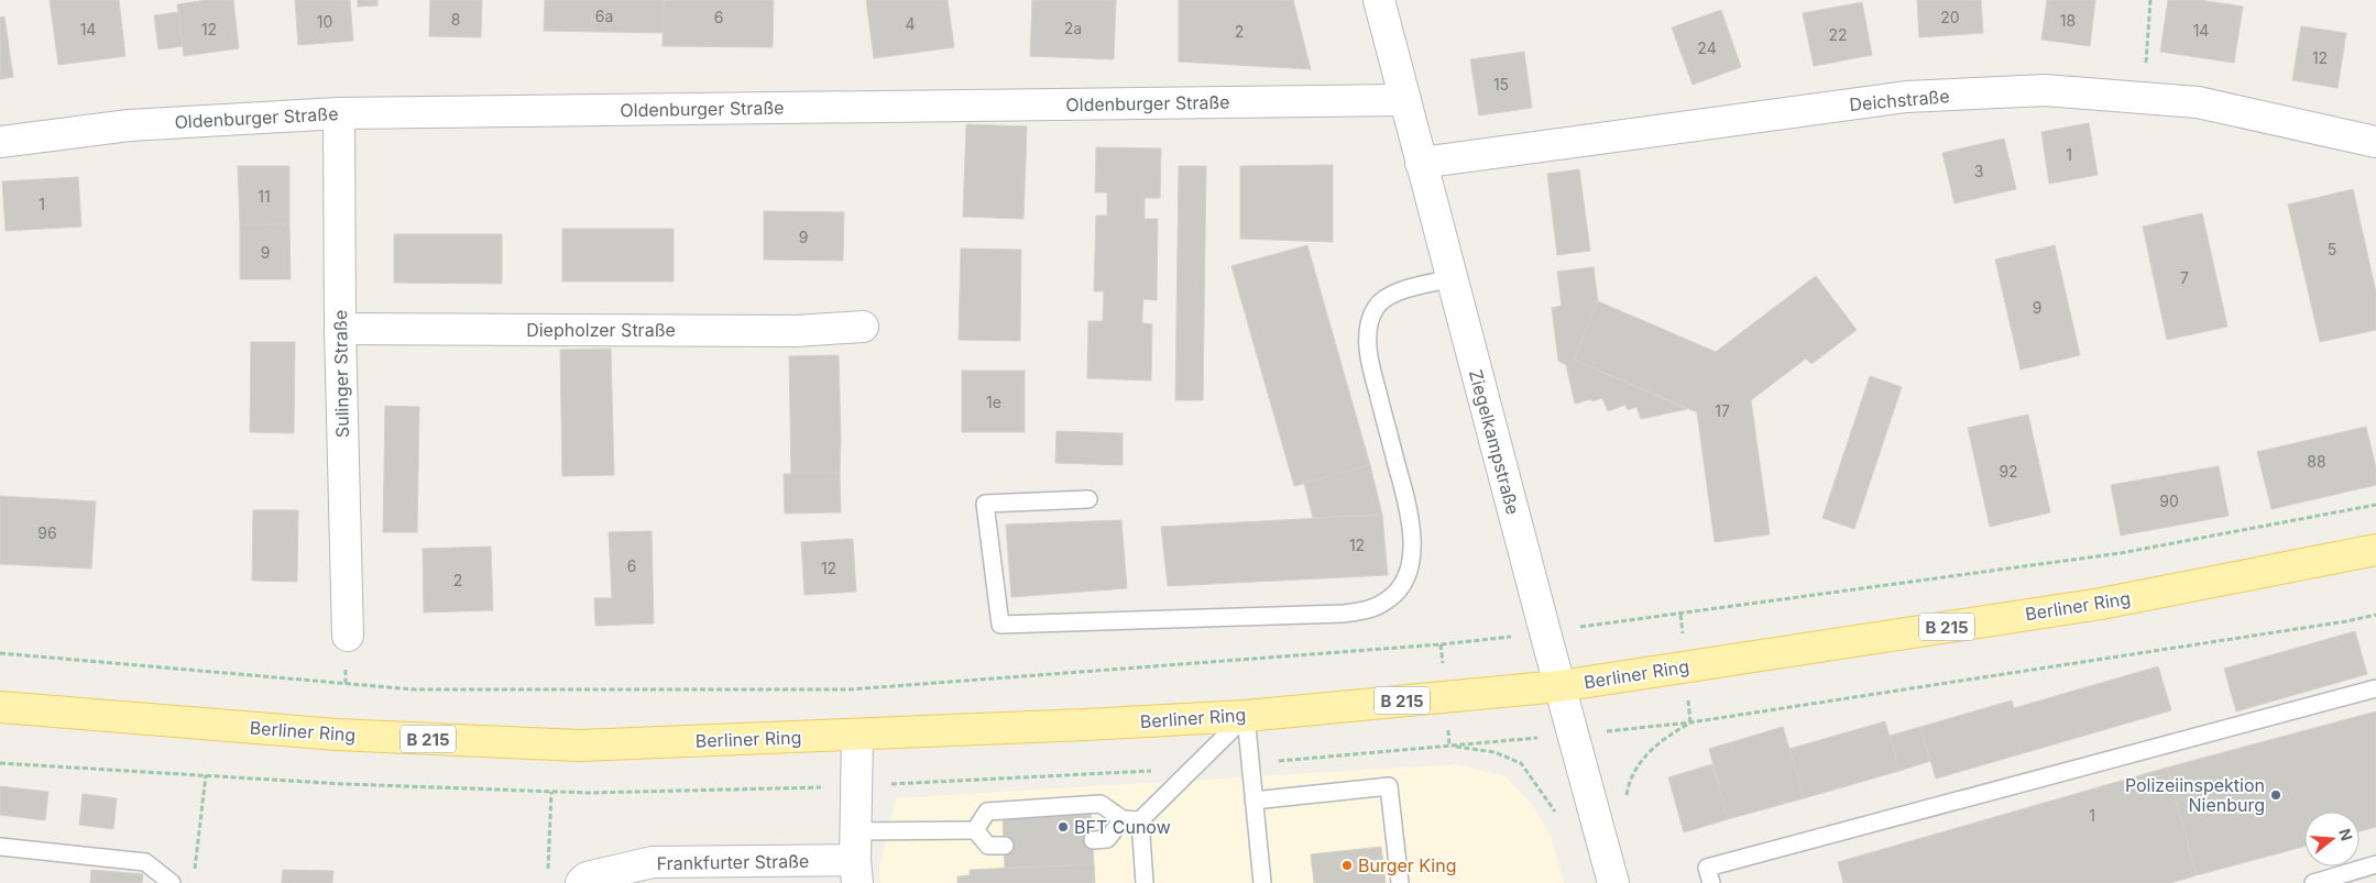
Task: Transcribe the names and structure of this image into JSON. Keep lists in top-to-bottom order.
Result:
{
  "streets": {
    "main road": ["Berliner Ring", "B 215"],
    "street": [
      "Deichstraße",
      "Oldenburger Straße",
      "Diepholzer Straße",
      "Sulinger Straße",
      "Ziegelkampstraße",
      "Frankfurter Straße"
    ]
  },
  "crossings": [
    ["Deichstraße", "Ziegelkampstraße"],
    ["Oldenburger Straße", "Sulinger Straße"],
    ["Oldenburger Straße", "Ziegelkampstraße"],
    ["Diepholzer Straße", "Sulinger Straße"],
    ["Ziegelkampstraße", "Berliner Ring"]
  ],
  "places": ["Polizeiinspektion Nienburg", "BFT Cunow", "Burger King"],
  "house_numbers": [
    "6a",
    "6",
    "20",
    "8",
    "18",
    "10",
    "4",
    "2a",
    "14",
    "12",
    "14",
    "2",
    "22",
    "24",
    "12",
    "15",
    "1",
    "3",
    "11",
    "1",
    "9",
    "5",
    "9",
    "7",
    "9",
    "1e",
    "17",
    "88",
    "92",
    "90",
    "96",
    "12",
    "6",
    "12",
    "2",
    "1"
  ],
  "north": "right"
}
